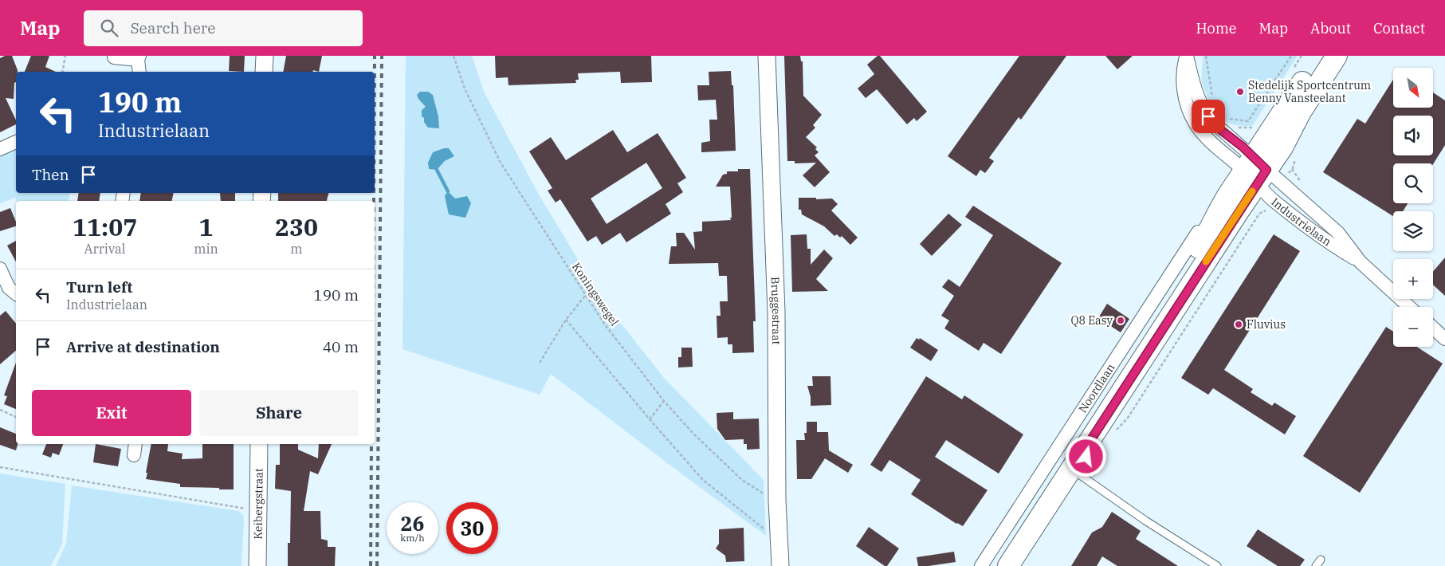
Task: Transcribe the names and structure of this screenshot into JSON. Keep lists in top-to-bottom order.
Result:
{
  "streets": {
    "main road": ["Noordlaan"],
    "street": ["Industrielaan", "Bruggestraat", "Keibergstraat"],
    "path": ["Koningswegel"]
  },
  "crossings": [
    ["Industrielaan", "Noordlaan"],
    ["Koningswegel", "Bruggestraat"]
  ],
  "places": ["Stedelijk Sportcentrum Benny Vansteelant", "Q8 Easy", "Fluvius"],
  "north": "bottom right",
  "page": {
    "header": "Map",
    "search": "Search here",
    "nav": [
      "Home",
      "Map",
      "About",
      "Contact"
    ],
    "map_buttons": ["+", "−"],
    "turn": ["190 m", "Industrielaan"],
    "then": "Then",
    "eta": [
      "11:07",
      "Arrival",
      "1",
      "min",
      "230",
      "m"
    ],
    "list": [
      {
        "name": "Turn left",
        "note": "Industrielaan",
        "value": "190 m"
      },
      {
        "name": "Arrive at destination",
        "value": "40 m"
      }
    ],
    "buttons": ["Exit", "Share"],
    "speed": "26 km/h",
    "limit": "30"
  }
}
